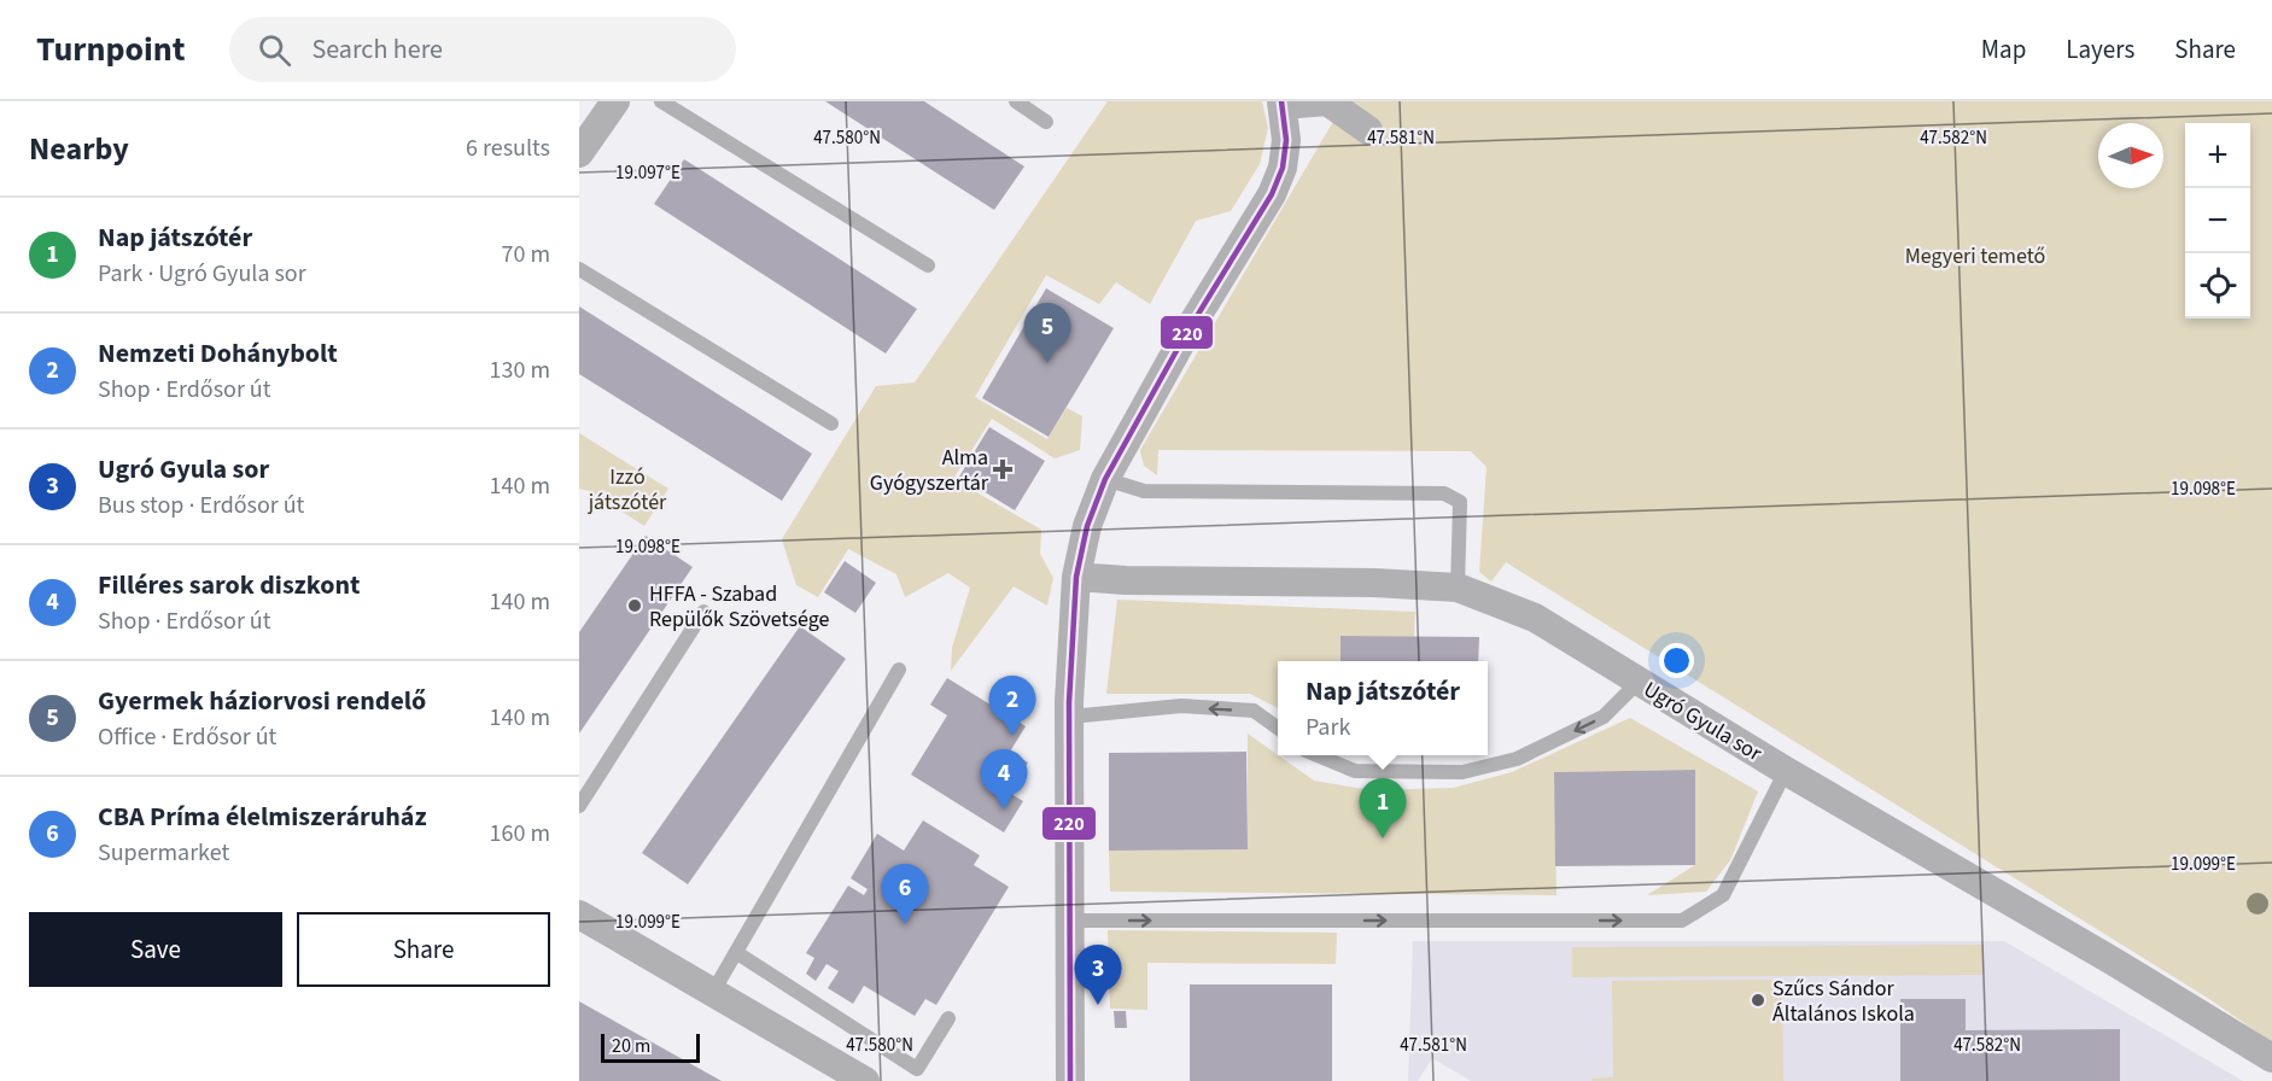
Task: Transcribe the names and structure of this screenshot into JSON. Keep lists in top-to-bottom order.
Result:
{
  "streets": {
    "street": ["Ugró Gyula sor"]
  },
  "parks": ["Megyeri temető", "Izzó játszótér"],
  "places": {
    "health": ["Alma Gyógyszertár"],
    "other": ["HFFA - Szabad Repülők Szövetsége", "Szűcs Sándor Általános Iskola"]
  },
  "lines": ["transit line 220"],
  "scale_bar": "20 m",
  "north": "right",
  "page": {
    "header": "Turnpoint",
    "search": "Search here",
    "nav": ["Map", "Layers", "Share"],
    "heading": ["Nearby", "6 results"],
    "map_buttons": ["+", "−"],
    "list": [
      {
        "mark": "1",
        "name": "Nap játszótér",
        "note": "Park · Ugró Gyula sor",
        "value": "70 m"
      },
      {
        "mark": "2",
        "name": "Nemzeti Dohánybolt",
        "note": "Shop · Erdősor út",
        "value": "130 m"
      },
      {
        "mark": "3",
        "name": "Ugró Gyula sor",
        "note": "Bus stop · Erdősor út",
        "value": "140 m"
      },
      {
        "mark": "4",
        "name": "Filléres sarok diszkont",
        "note": "Shop · Erdősor út",
        "value": "140 m"
      },
      {
        "mark": "5",
        "name": "Gyermek háziorvosi rendelő",
        "note": "Office · Erdősor út",
        "value": "140 m"
      },
      {
        "mark": "6",
        "name": "CBA Príma élelmiszeráruház",
        "note": "Supermarket",
        "value": "160 m"
      }
    ],
    "pins": [
      "5",
      "2",
      "4",
      "1",
      "6",
      "3"
    ],
    "popup": ["Nap játszótér", "Park"],
    "buttons": ["Save", "Share"],
    "scale": "20 m"
  },
  "coordinates": [
    "47.580°N",
    "47.581°N",
    "47.582°N",
    "19.097°E",
    "19.098°E",
    "19.099°E"
  ]
}
